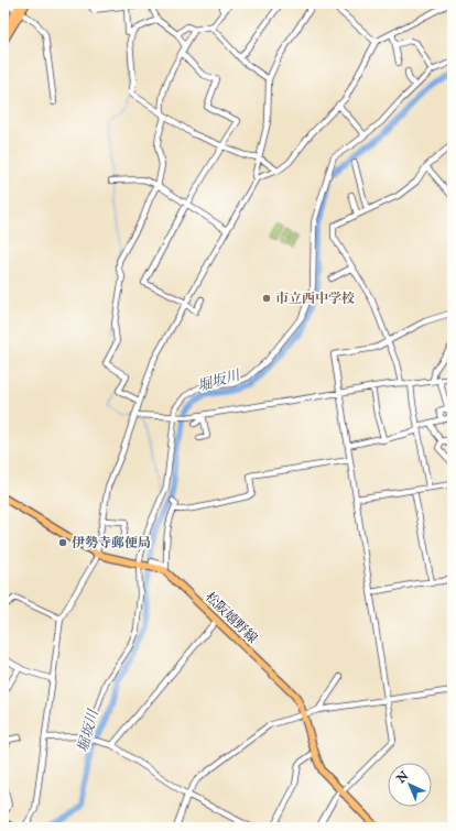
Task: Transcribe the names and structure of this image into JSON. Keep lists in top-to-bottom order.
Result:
{
  "streets": {
    "main road": ["松阪嬉野線"]
  },
  "water": ["堀坂川"],
  "places": ["市立西中学校", "伊勢寺郵便局"],
  "north": "top left"
}
